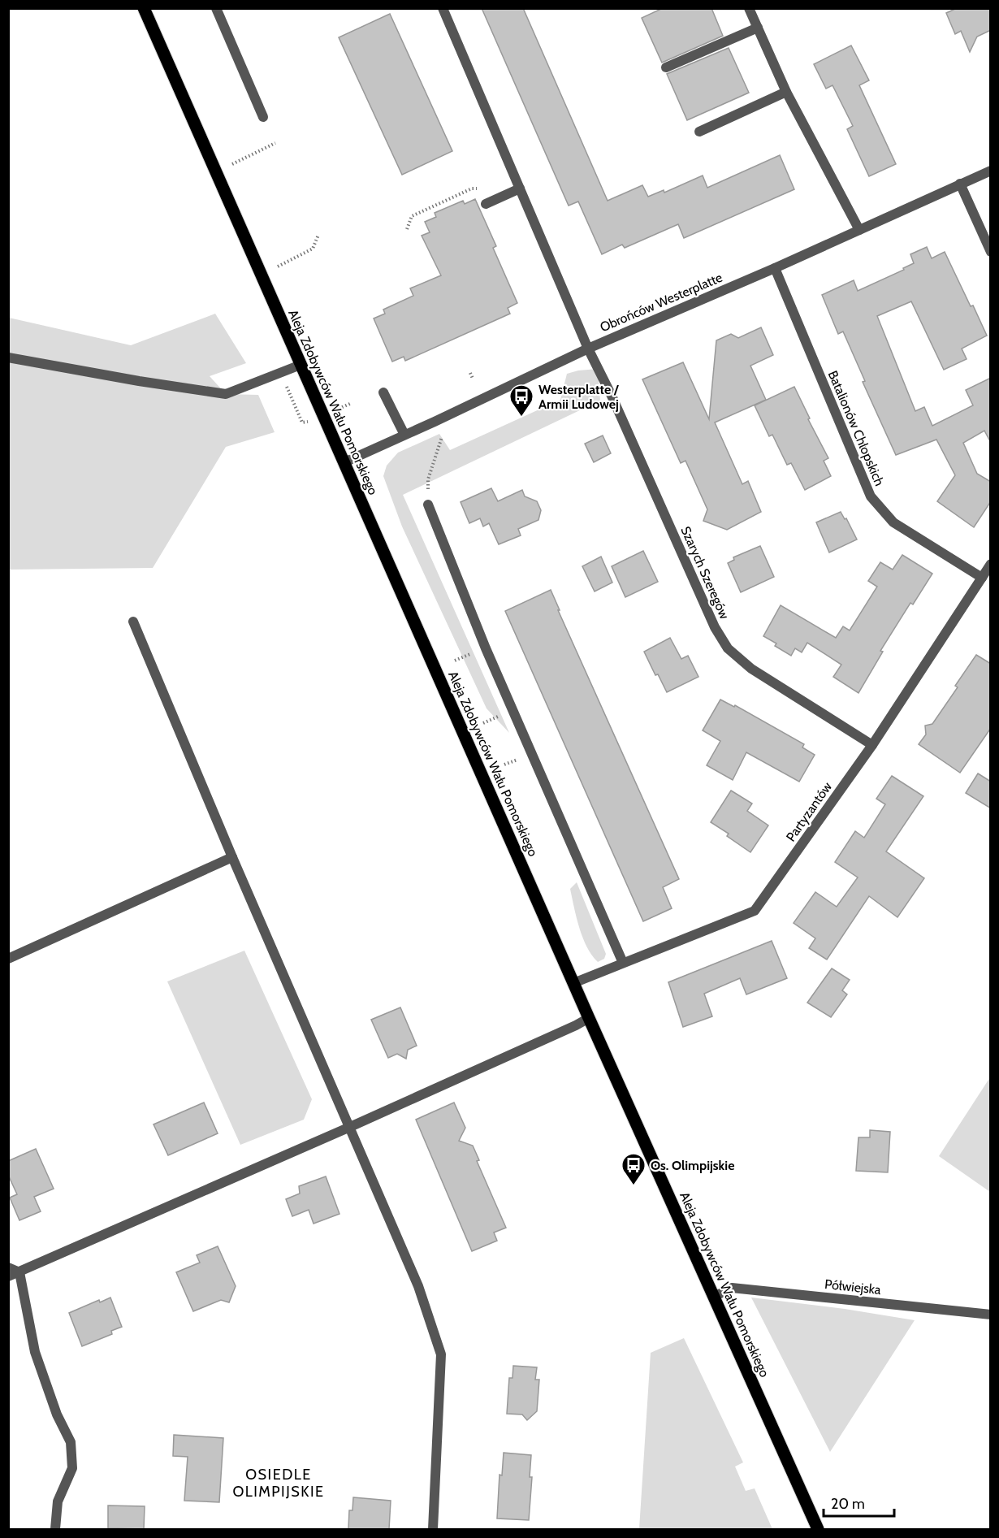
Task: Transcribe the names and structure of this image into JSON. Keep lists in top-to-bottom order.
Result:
{
  "streets": {
    "main road": ["Aleja Zdobywców Wału Pomorskiego"],
    "street": [
      "Obrońców Westerplatte",
      "Batalionów Chłopskich",
      "Szarych Szeregów",
      "Partyzantów",
      "Półwiejska"
    ]
  },
  "crossings": [
    ["Obrońców Westerplatte", "Aleja Zdobywców Wału Pomorskiego"],
    ["Obrońców Westerplatte", "Batalionów Chłopskich"],
    ["Obrońców Westerplatte", "Szarych Szeregów"],
    ["Aleja Zdobywców Wału Pomorskiego", "Partyzantów"],
    ["Aleja Zdobywców Wału Pomorskiego", "Półwiejska"],
    ["Batalionów Chłopskich", "Partyzantów"],
    ["Szarych Szeregów", "Partyzantów"]
  ],
  "districts": ["OSIEDLE OLIMPIJSKIE"],
  "places": {
    "bus stop": ["Westerplatte / Armii Ludowej", "Os. Olimpijskie"]
  },
  "scale_bar": "20 m"
}
